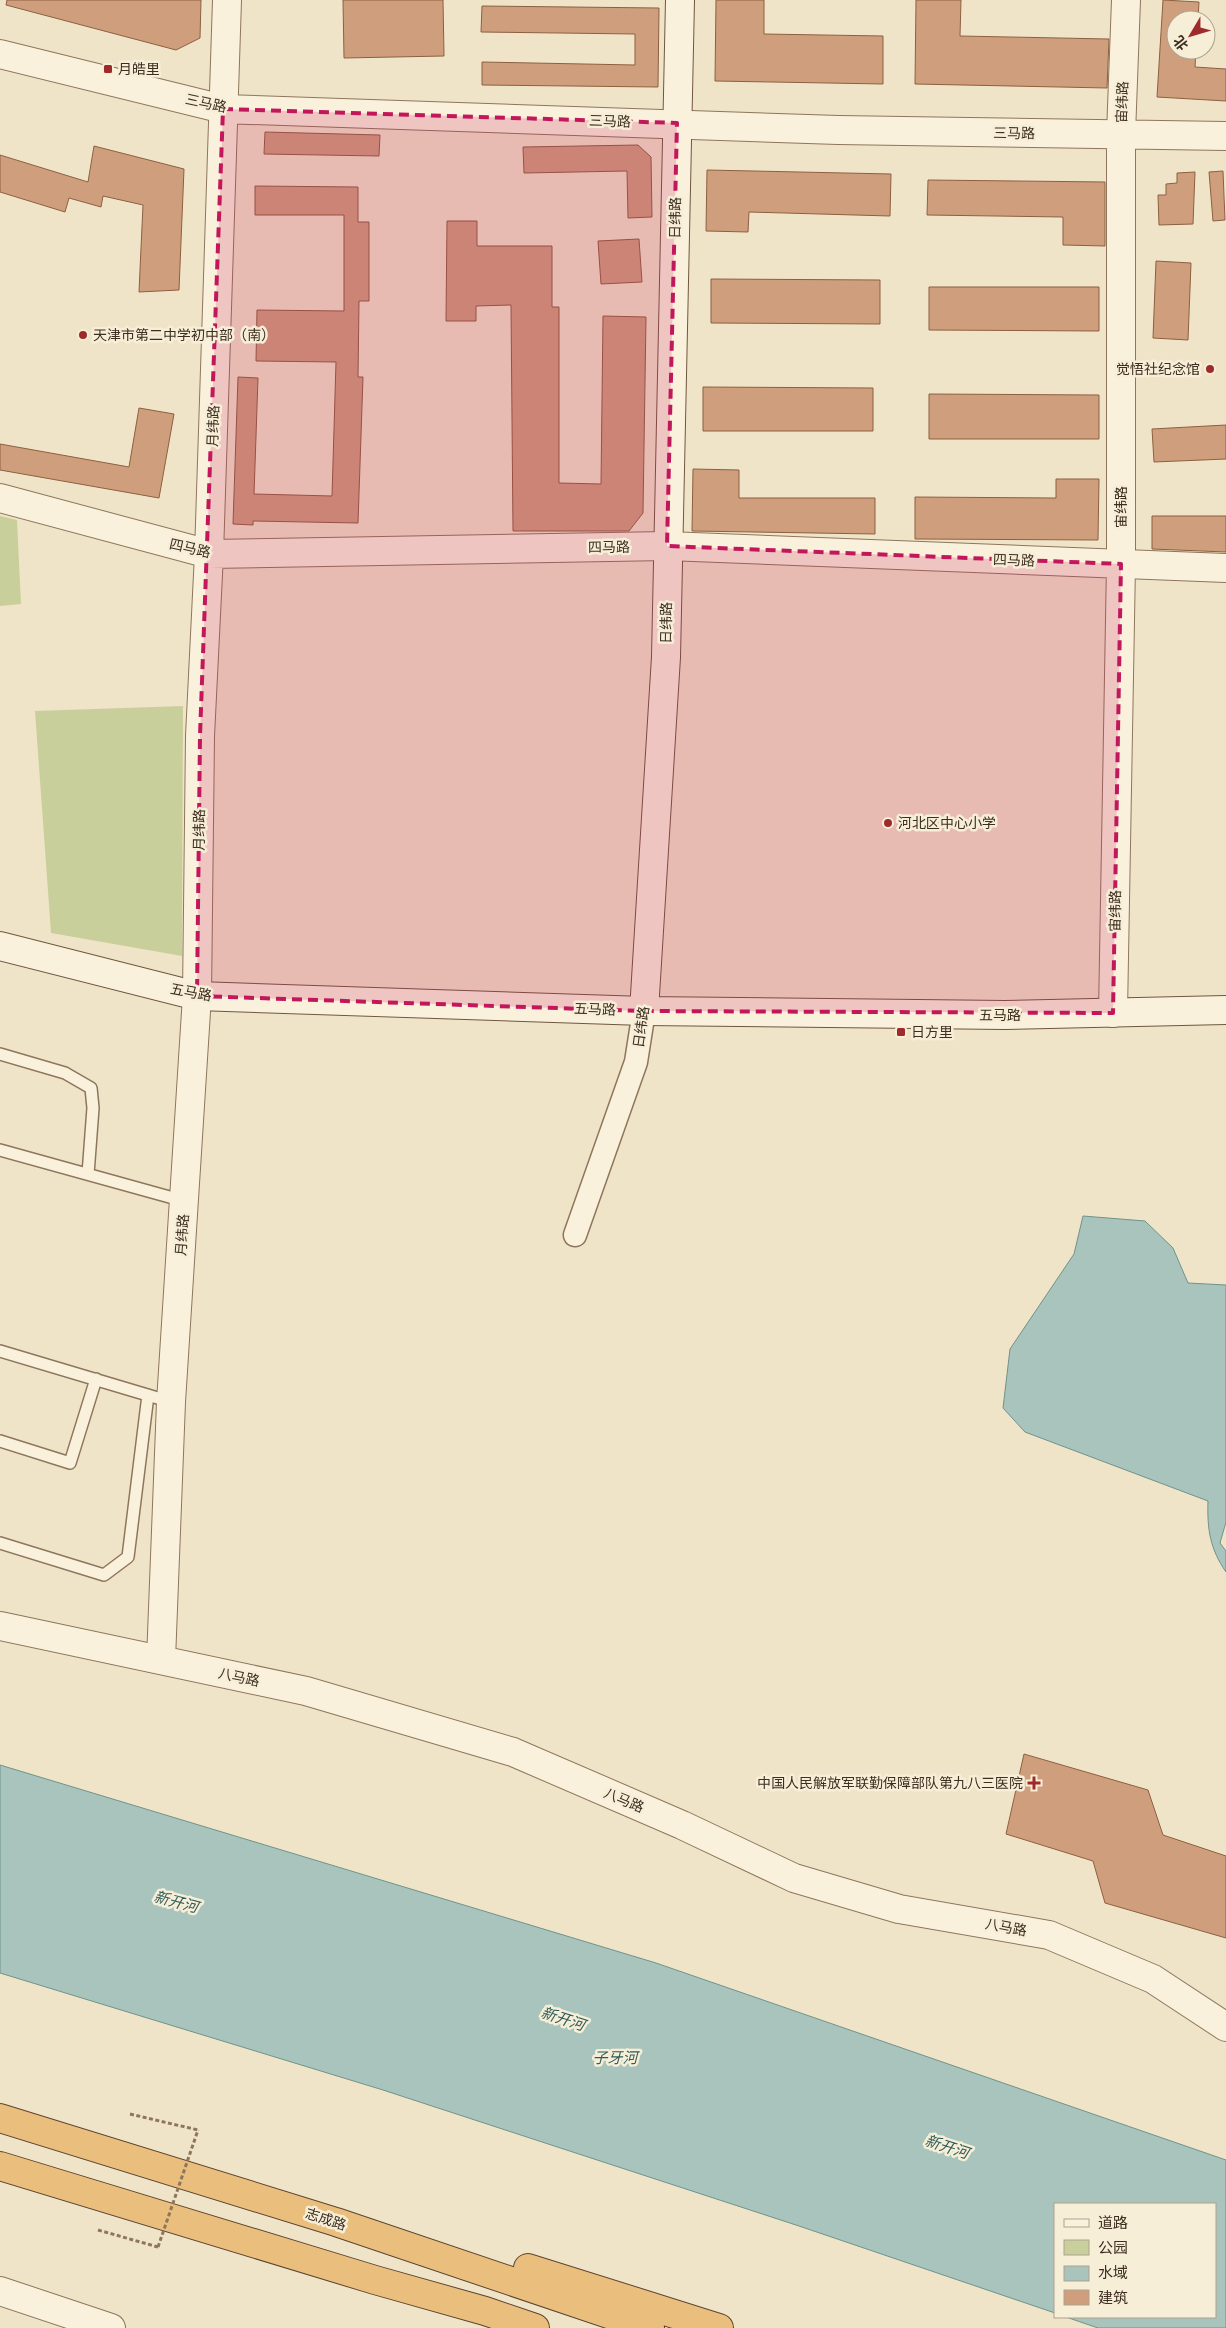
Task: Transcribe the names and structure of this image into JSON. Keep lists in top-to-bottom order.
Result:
{
  "streets": {
    "highway": ["志成路"],
    "street": [
      "宙纬路",
      "三马路",
      "日纬路",
      "月纬路",
      "四马路",
      "五马路",
      "八马路"
    ]
  },
  "crossings": [
    ["宙纬路", "三马路"],
    ["宙纬路", "四马路"],
    ["宙纬路", "五马路"],
    ["三马路", "日纬路"],
    ["三马路", "月纬路"],
    ["日纬路", "四马路"],
    ["日纬路", "五马路"],
    ["月纬路", "四马路"],
    ["月纬路", "五马路"],
    ["月纬路", "八马路"]
  ],
  "water": ["新开河", "子牙河"],
  "places": {
    "transit": ["月皓里", "日方里"],
    "other": ["天津市第二中学初中部（南）", "觉悟社纪念馆", "河北区中心小学"],
    "health": ["中国人民解放军联勤保障部队第九八三医院"]
  },
  "legend": [
    "道路",
    "公园",
    "水域",
    "建筑"
  ],
  "north": "bottom left"
}
